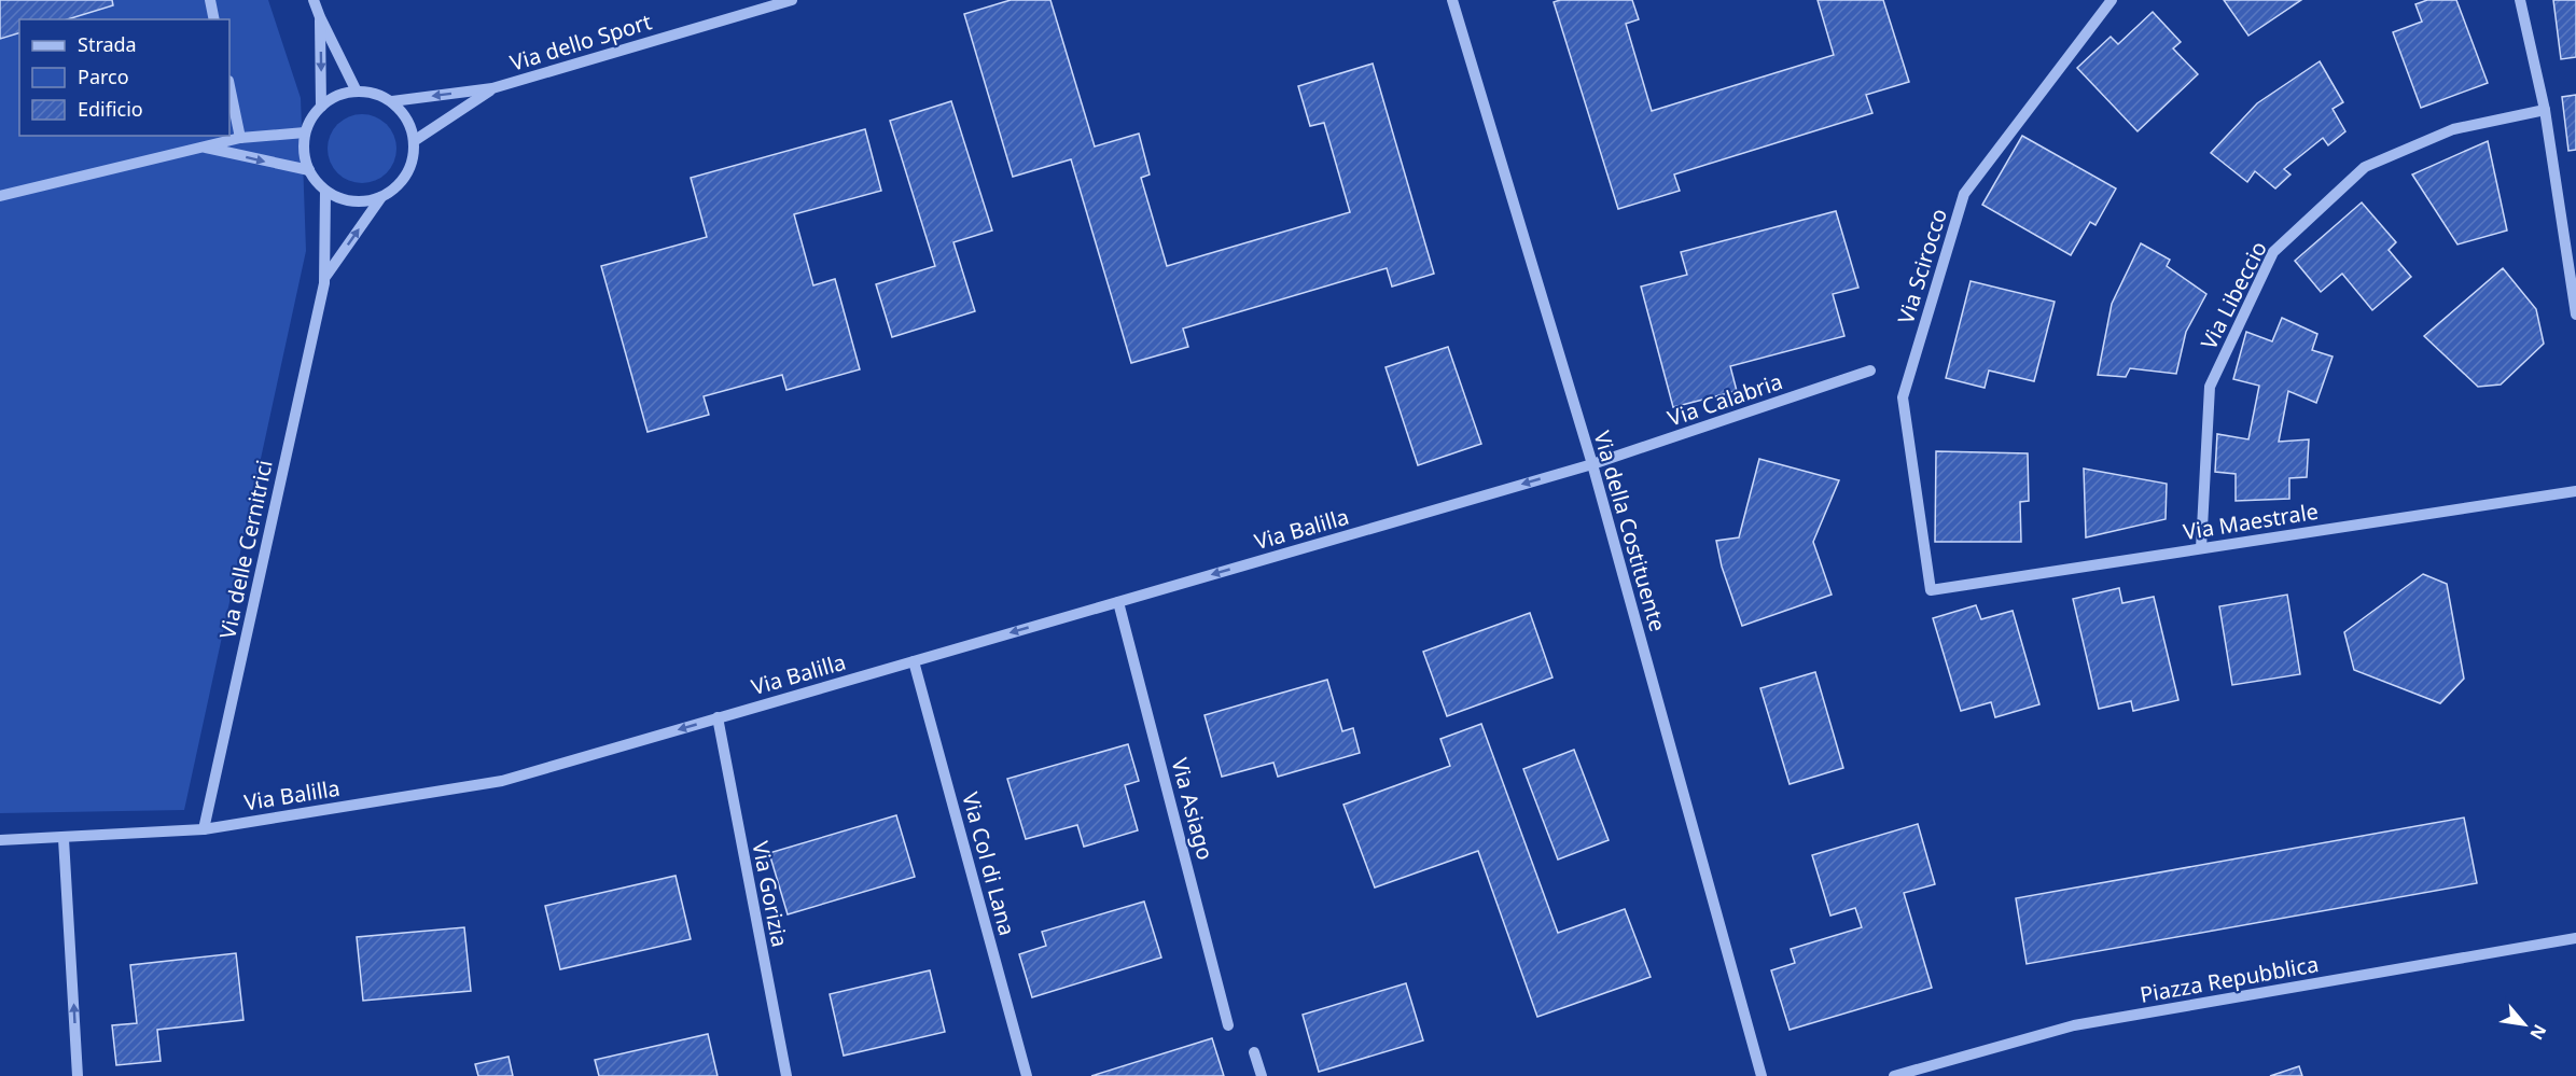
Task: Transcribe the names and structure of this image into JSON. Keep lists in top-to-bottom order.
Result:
{
  "streets": {
    "street": [
      "Via dello Sport",
      "Via Scirocco",
      "Via Libeccio",
      "Via Calabria",
      "Via Maestrale",
      "Via Balilla",
      "Via della Costituente",
      "Via delle Cernitrici",
      "Via Asiago",
      "Via Col di Lana",
      "Via Gorizia",
      "Piazza Repubblica"
    ]
  },
  "crossings": [
    ["Via dello Sport", "Via delle Cernitrici"],
    ["Via Scirocco", "Via Maestrale"],
    ["Via Libeccio", "Via Maestrale"],
    ["Via Calabria", "Via Balilla"],
    ["Via Calabria", "Via della Costituente"],
    ["Via Balilla", "Via della Costituente"],
    ["Via Balilla", "Via delle Cernitrici"],
    ["Via Balilla", "Via Asiago"],
    ["Via Balilla", "Via Col di Lana"],
    ["Via Balilla", "Via Gorizia"]
  ],
  "one_way": ["Via Balilla"],
  "legend": ["Strada", "Parco", "Edificio"],
  "north": "bottom right"
}
